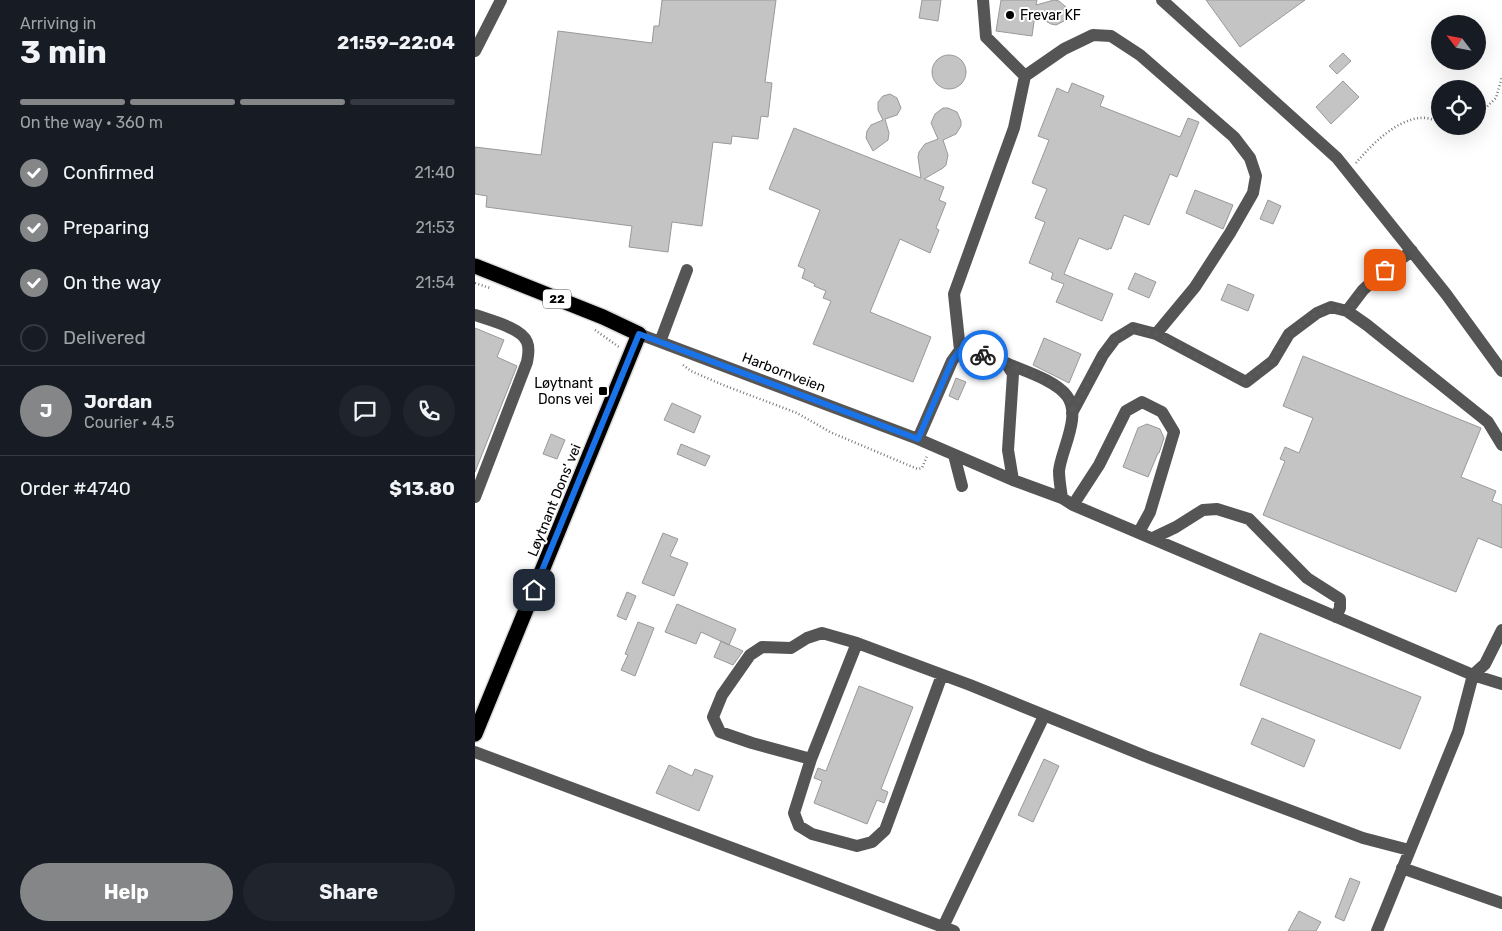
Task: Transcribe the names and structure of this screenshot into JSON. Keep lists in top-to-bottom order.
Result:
{
  "streets": {
    "highway": ["22", "Løytnant Dons' vei"],
    "street": ["Harbornveien"]
  },
  "crossings": [
    ["22", "Harbornveien"],
    ["22", "Løytnant Dons' vei"],
    ["Harbornveien", "Løytnant Dons' vei"]
  ],
  "places": {
    "other": ["Frevar KF"],
    "transit": ["Løytnant Dons vei"]
  },
  "north": "top left",
  "page": {
    "heading": ["3 min", "Arriving in", "21:59–22:04"],
    "panel": [
      "Jordan",
      "Courier · 4.5",
      "Order #4740",
      "$13.80"
    ],
    "bar": "On the way · 360 m",
    "list": [
      ["Confirmed", "21:40"],
      ["Preparing", "21:53"],
      ["On the way", "21:54"],
      "Delivered"
    ],
    "round": "J",
    "buttons": ["Help", "Share"]
  }
}
